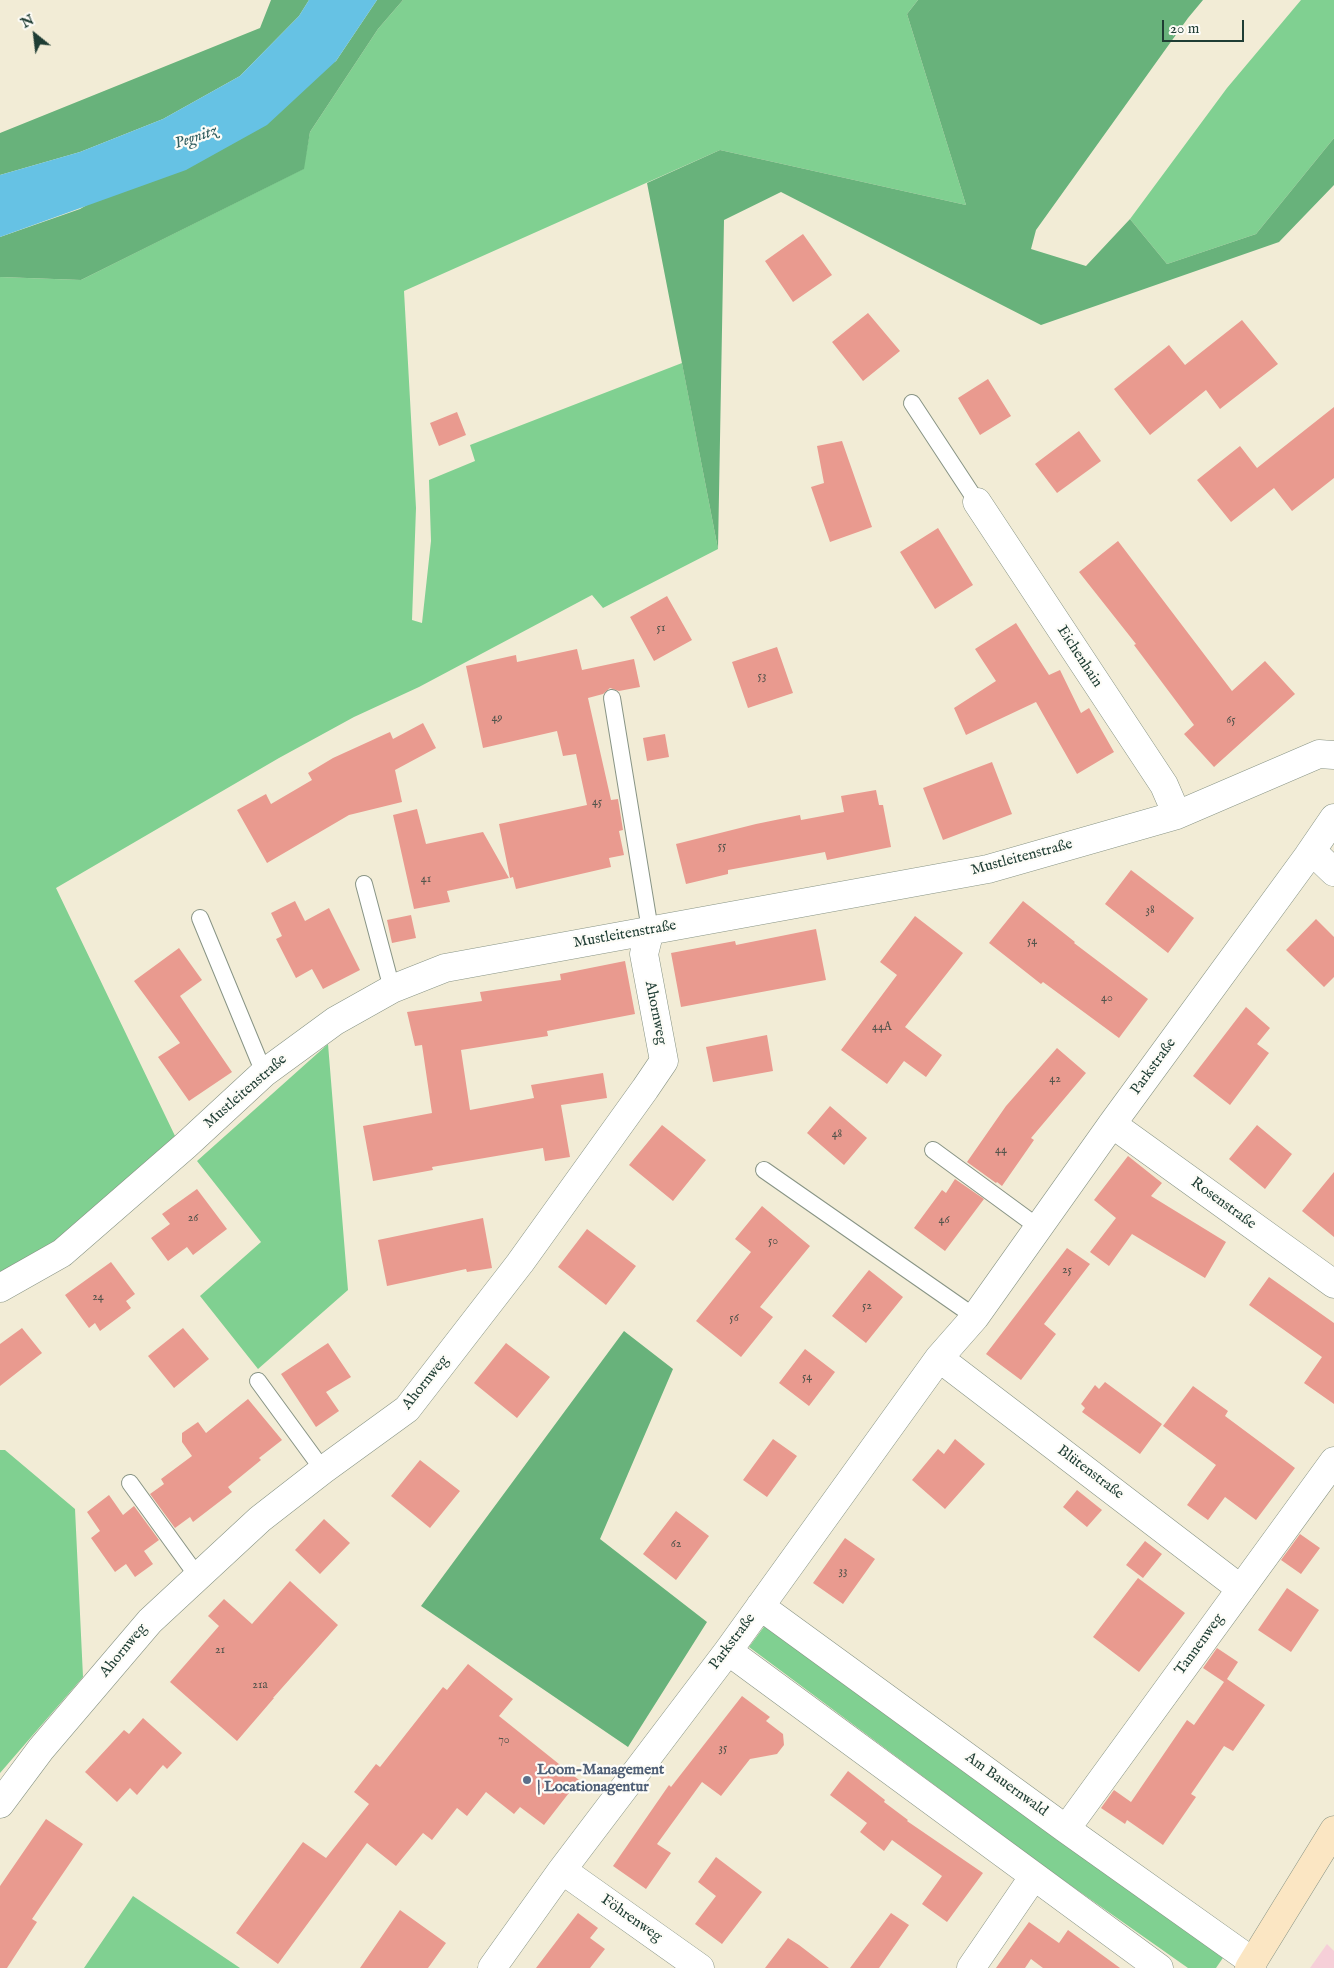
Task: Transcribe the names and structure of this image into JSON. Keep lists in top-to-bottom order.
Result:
{
  "streets": {
    "street": [
      "Eichenhain",
      "Mustleitenstraße",
      "Ahornweg",
      "Parkstraße",
      "Rosenstraße",
      "Blütenstraße",
      "Tannenweg",
      "Am Bauernwald",
      "Föhrenweg"
    ]
  },
  "crossings": [
    ["Eichenhain", "Mustleitenstraße"],
    ["Mustleitenstraße", "Ahornweg"],
    ["Parkstraße", "Rosenstraße"],
    ["Parkstraße", "Blütenstraße"],
    ["Parkstraße", "Am Bauernwald"],
    ["Parkstraße", "Föhrenweg"],
    ["Blütenstraße", "Tannenweg"],
    ["Tannenweg", "Am Bauernwald"]
  ],
  "water": ["Pegnitz"],
  "places": ["Loom-Management | Locationagentur"],
  "house_numbers": [
    "51",
    "53",
    "49",
    "65",
    "45",
    "55",
    "41",
    "38",
    "54",
    "40",
    "44A",
    "42",
    "48",
    "44",
    "26",
    "46",
    "50",
    "25",
    "24",
    "52",
    "56",
    "54",
    "62",
    "33",
    "21",
    "21a",
    "70",
    "35"
  ],
  "scale_bar": "20 m",
  "north": "top left"
}
